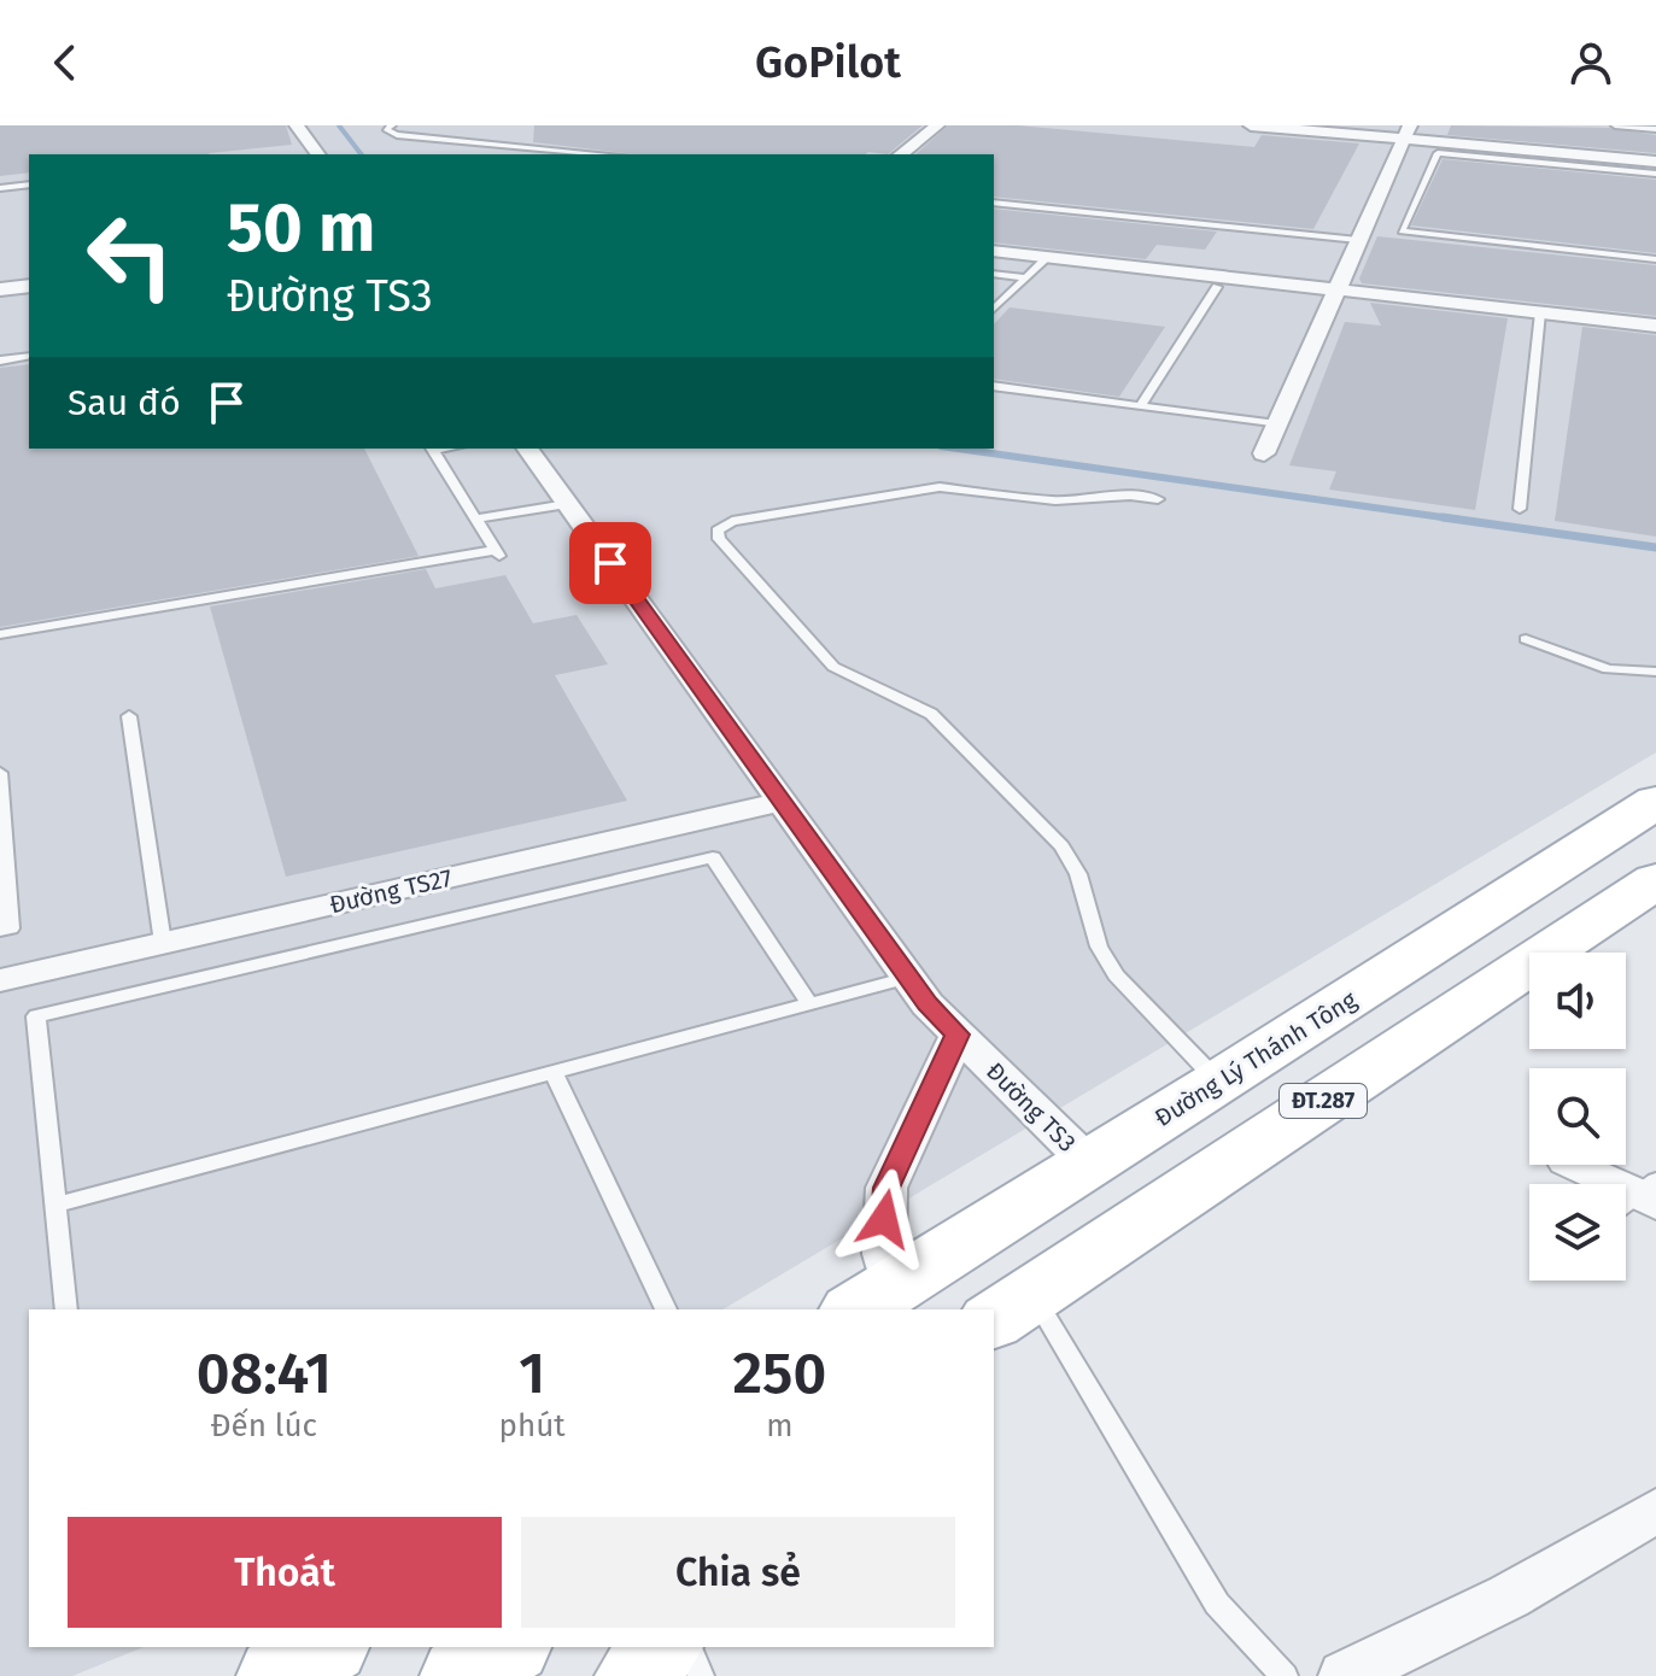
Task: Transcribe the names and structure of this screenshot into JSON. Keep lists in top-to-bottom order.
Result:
{
  "streets": {
    "main road": ["Đường Lý Thánh Tông", "ĐT.287"],
    "street": ["Đường TS27", "Đường TS3"]
  },
  "crossings": [
    ["Đường TS27", "Đường TS3"],
    ["Đường Lý Thánh Tông", "Đường TS3"]
  ],
  "page": {
    "header": "GoPilot",
    "turn": ["50 m", "Đường TS3"],
    "then": "Sau đó",
    "eta": [
      "08:41",
      "Đến lúc",
      "1",
      "phút",
      "250",
      "m"
    ],
    "buttons": ["Thoát", "Chia sẻ"]
  }
}
